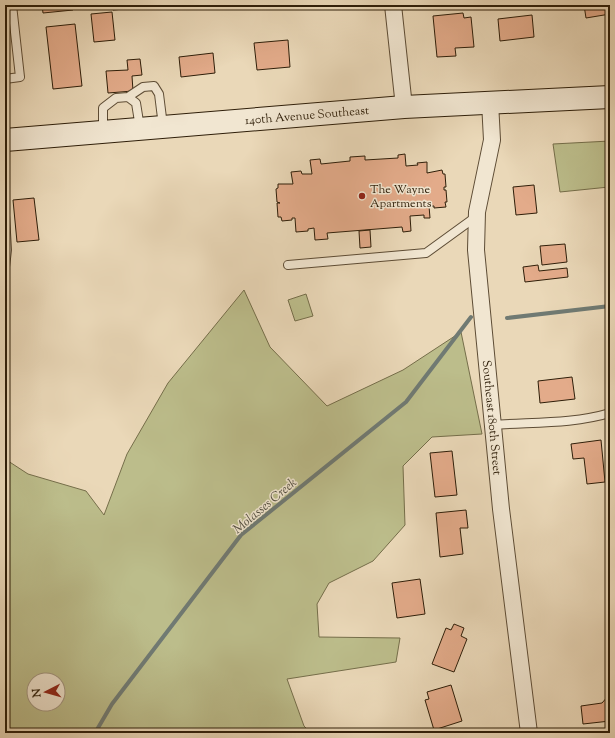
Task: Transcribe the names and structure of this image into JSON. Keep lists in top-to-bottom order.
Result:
{
  "streets": {
    "main road": ["140th Avenue Southeast"],
    "street": ["Southeast 180th Street"]
  },
  "crossings": [
    ["140th Avenue Southeast", "Southeast 180th Street"]
  ],
  "water": ["Molasses Creek"],
  "places": ["The Wayne Apartments"],
  "north": "left"
}
